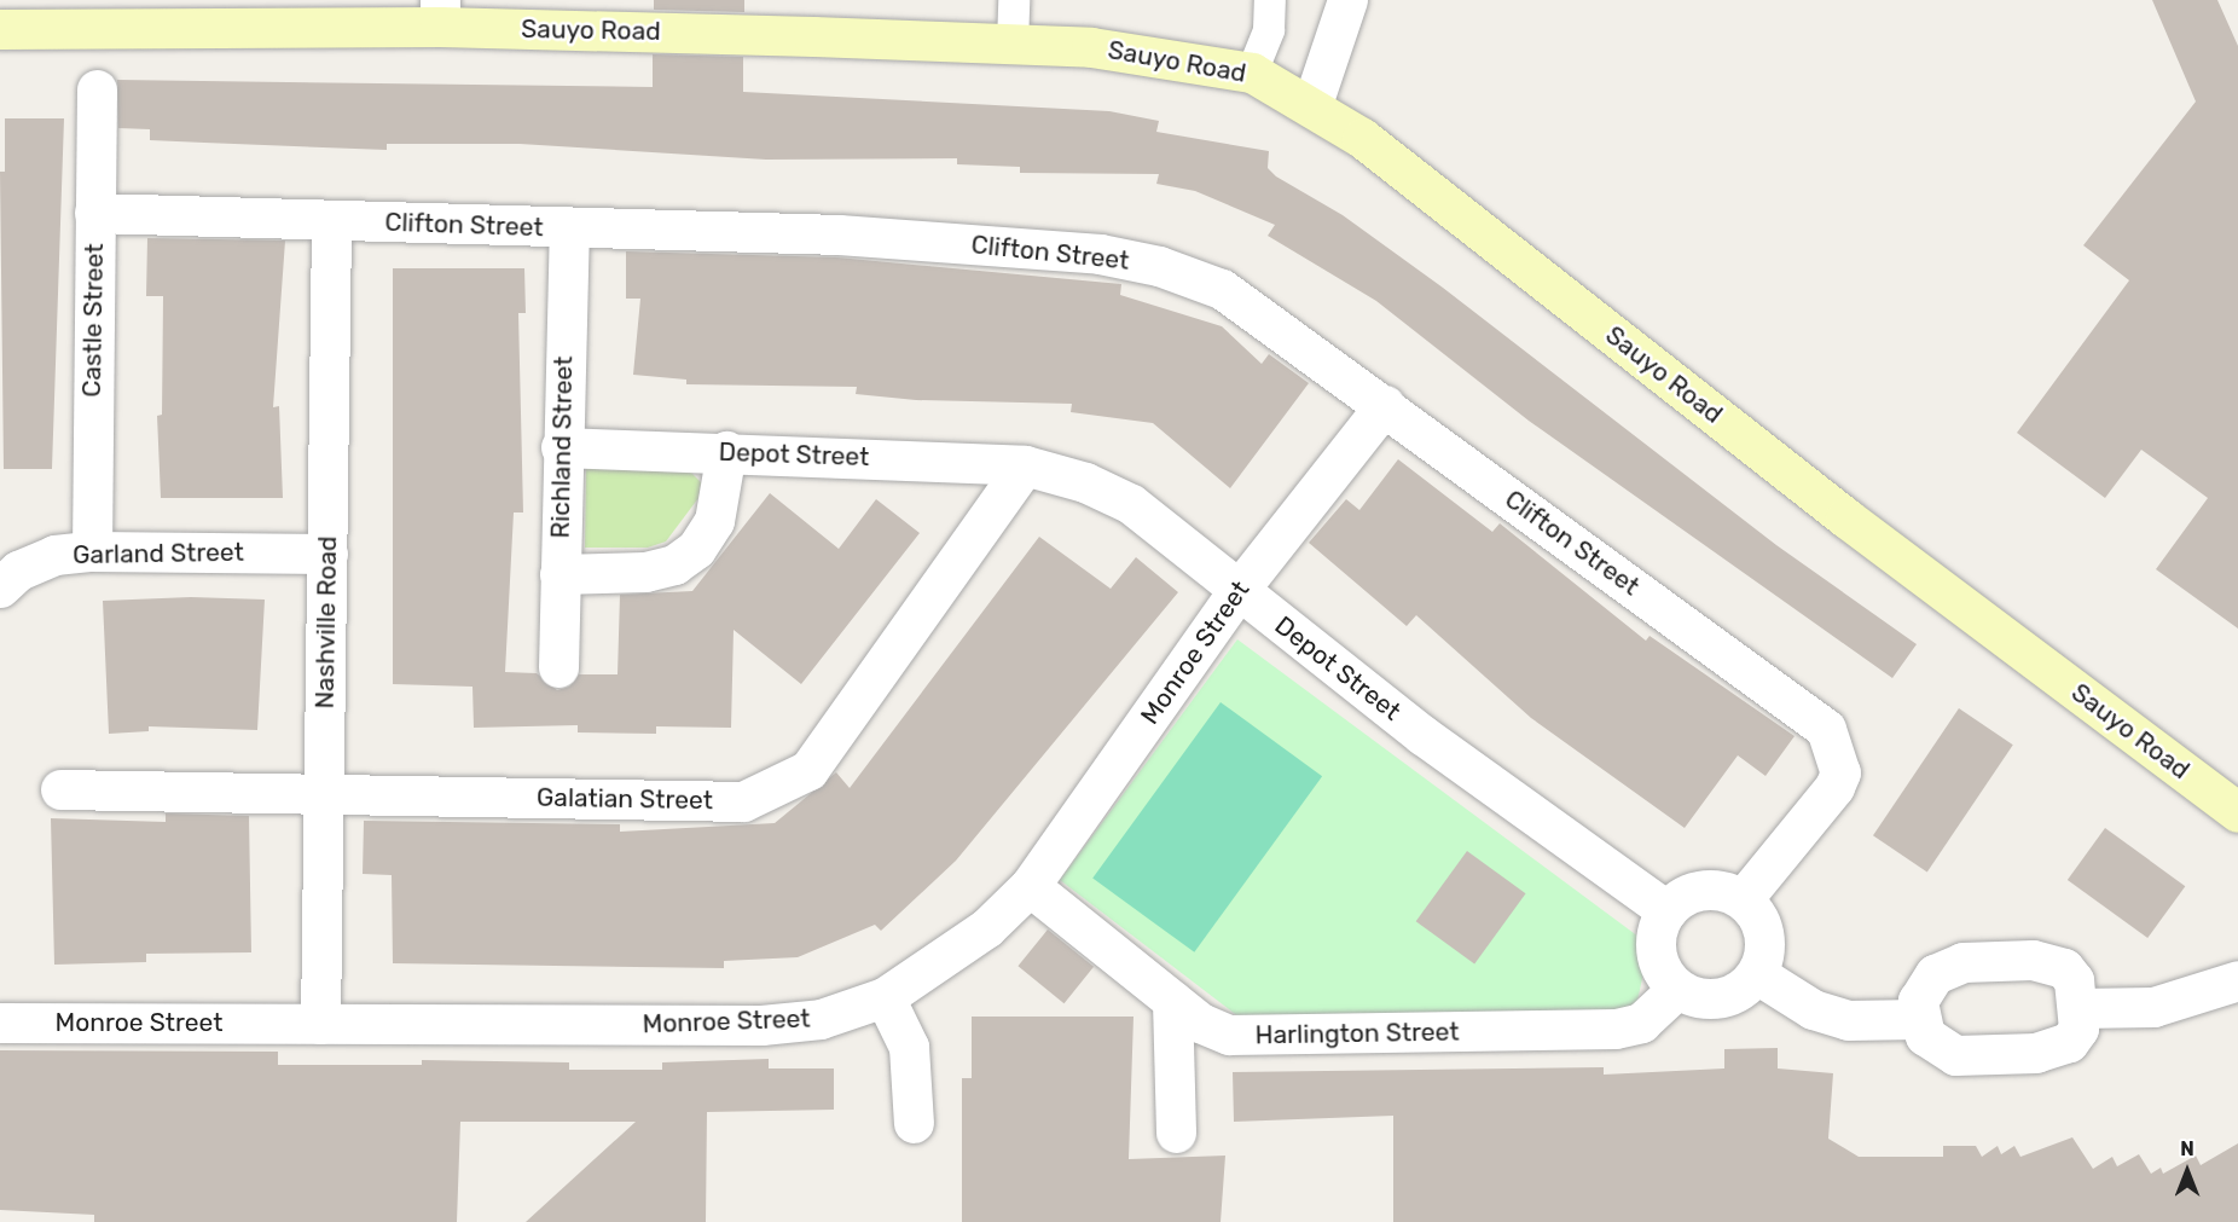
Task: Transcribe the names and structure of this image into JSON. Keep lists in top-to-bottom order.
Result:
{
  "streets": {
    "main road": ["Sauyo Road"],
    "street": [
      "Clifton Street",
      "Castle Street",
      "Richland Street",
      "Depot Street",
      "Garland Street",
      "Nashville Road",
      "Monroe Street",
      "Galatian Street",
      "Harlington Street"
    ]
  },
  "crossings": [
    ["Clifton Street", "Castle Street"],
    ["Clifton Street", "Richland Street"],
    ["Clifton Street", "Depot Street"],
    ["Clifton Street", "Nashville Road"],
    ["Clifton Street", "Monroe Street"],
    ["Clifton Street", "Harlington Street"],
    ["Castle Street", "Garland Street"],
    ["Richland Street", "Depot Street"],
    ["Depot Street", "Monroe Street"],
    ["Depot Street", "Galatian Street"],
    ["Depot Street", "Harlington Street"],
    ["Garland Street", "Nashville Road"],
    ["Nashville Road", "Monroe Street"],
    ["Nashville Road", "Galatian Street"],
    ["Monroe Street", "Harlington Street"]
  ],
  "north": "top"
}
